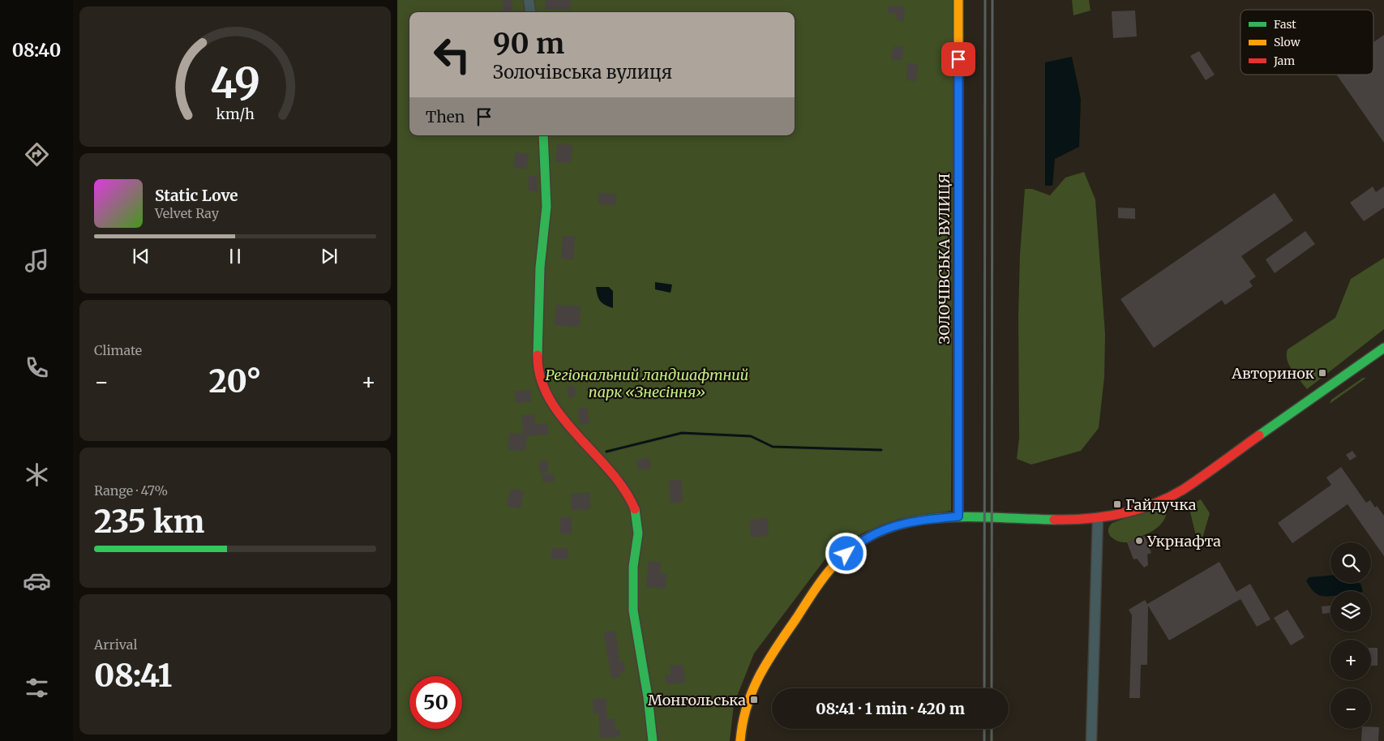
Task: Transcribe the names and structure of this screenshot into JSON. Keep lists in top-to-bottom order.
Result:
{
  "streets": {
    "street": ["ЗОЛОЧІВСЬКА ВУЛИЦЯ"]
  },
  "parks": ["Регіональний ландшафтний парк «Знесіння»"],
  "places": {
    "transit": ["Авторинок", "Гайдучка", "Монгольська"],
    "other": ["Укрнафта"]
  },
  "legend": ["Fast", "Slow", "Jam"],
  "page": {
    "tabs": "08:40",
    "turn": ["90 m", "Золочівська вулиця"],
    "then": "Then",
    "song": ["Static Love", "Velvet Ray"],
    "tile": [
      "Climate",
      ["Range · 47%", "235 km"],
      ["Arrival", "08:41"]
    ],
    "heat": ["−", "20°", "+"],
    "map_buttons": ["+", "−"],
    "limit": "50",
    "trip": "08:41 · 1 min · 420 m",
    "gauge": ["49", "km/h"]
  }
}
